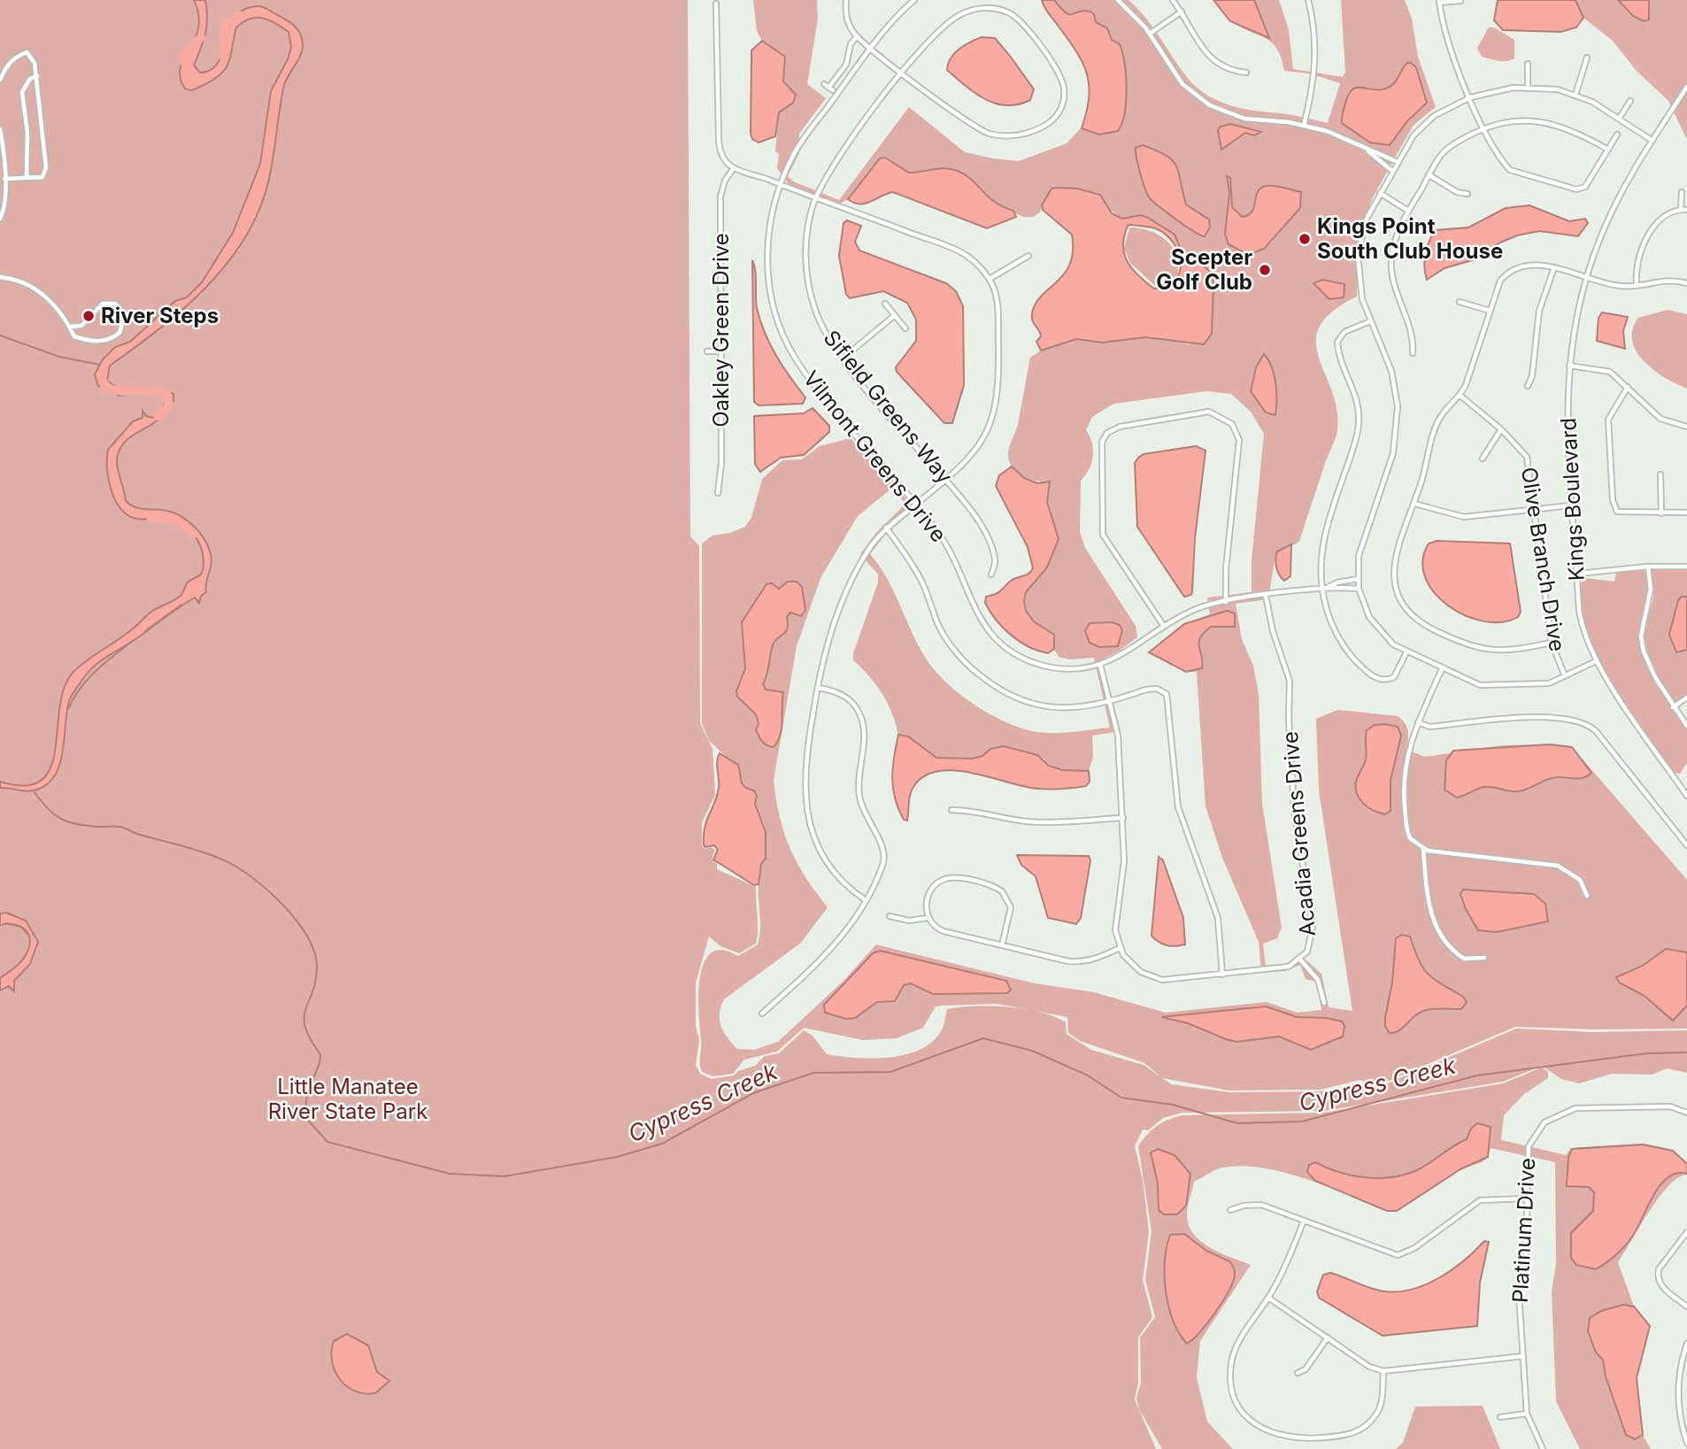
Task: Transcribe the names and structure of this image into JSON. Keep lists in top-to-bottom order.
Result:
{
  "streets": {
    "street": [
      "Oakley Green Drive",
      "Sifield Greens Way",
      "Vilmont Greens Drive",
      "Kings Boulevard",
      "Olive Branch Drive",
      "Acadia Greens Drive",
      "Platinum Drive"
    ]
  },
  "crossings": [
    ["Sifield Greens Way", "Vilmont Greens Drive"],
    ["Vilmont Greens Drive", "Acadia Greens Drive"]
  ],
  "water": ["Cypress Creek"],
  "parks": ["Little Manatee River State Park"],
  "places": ["Kings Point South Club House", "Scepter Golf Club", "River Steps"]
}
